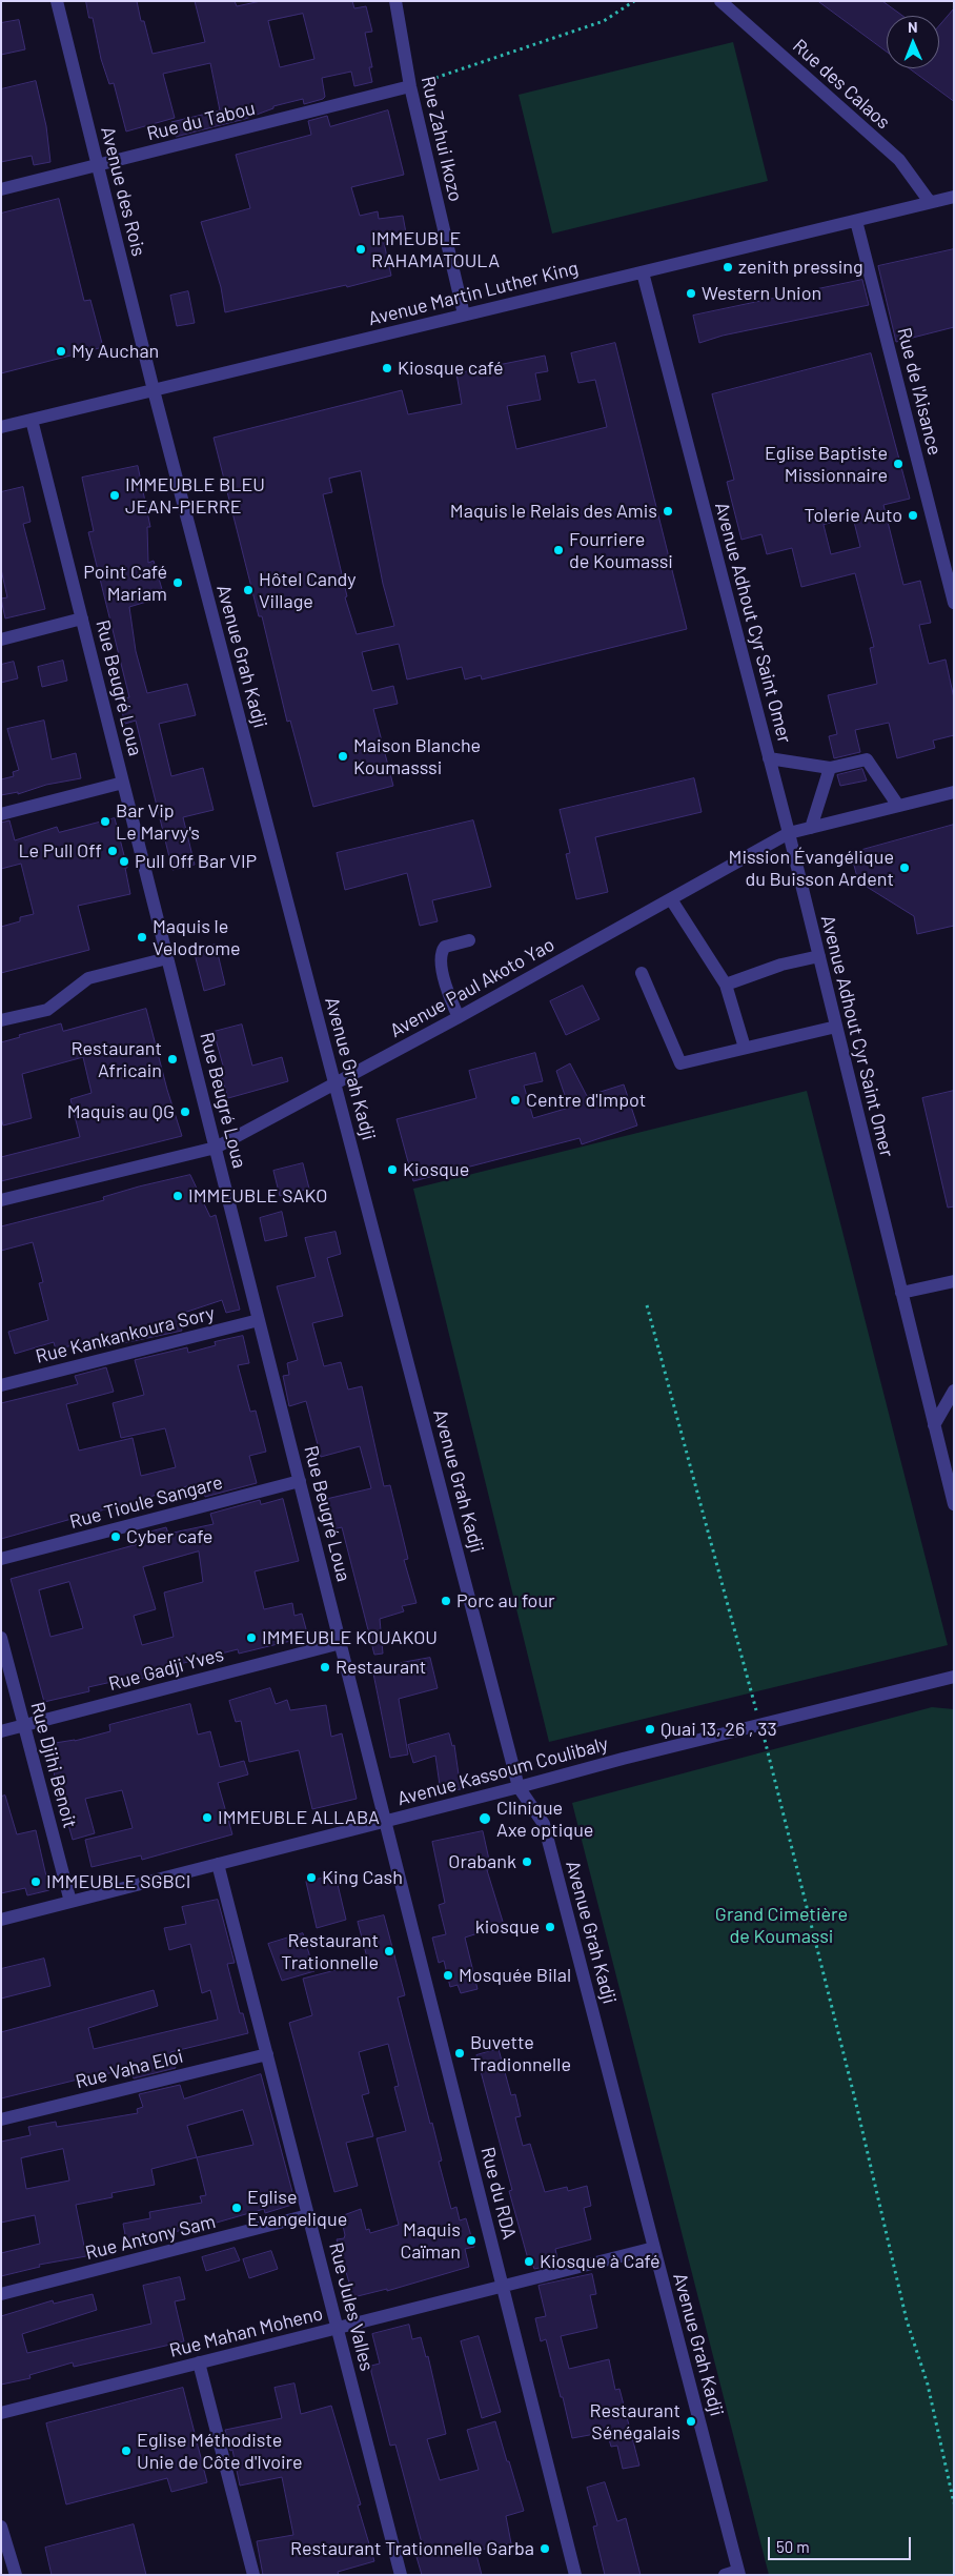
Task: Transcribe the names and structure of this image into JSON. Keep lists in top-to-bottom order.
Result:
{
  "streets": {
    "street": [
      "Rue des Calaos",
      "Rue du Tabou",
      "Rue Zahui Ikozo",
      "Avenue des Rois",
      "Avenue Martin Luther King",
      "Rue de l'Aisance",
      "Avenue Adhout Cyr Saint Omer",
      "Avenue Grah Kadji",
      "Rue Beugré Loua",
      "Avenue Paul Akoto Yao",
      "Rue Kankankoura Sory",
      "Rue Tioule Sangare",
      "Rue Gadji Yves",
      "Rue Djihi Benoit",
      "Avenue Kassoum Coulibaly",
      "Rue Vaha Eloi",
      "Rue du RDA",
      "Rue Antony Sam",
      "Rue Jules Valles",
      "Rue Mahan Moheno"
    ]
  },
  "crossings": [
    ["Rue des Calaos", "Avenue Martin Luther King"],
    ["Rue du Tabou", "Rue Zahui Ikozo"],
    ["Rue du Tabou", "Avenue des Rois"],
    ["Rue Zahui Ikozo", "Avenue Martin Luther King"],
    ["Avenue des Rois", "Avenue Martin Luther King"],
    ["Avenue des Rois", "Avenue Grah Kadji"],
    ["Avenue Martin Luther King", "Rue de l'Aisance"],
    ["Avenue Martin Luther King", "Avenue Adhout Cyr Saint Omer"],
    ["Avenue Martin Luther King", "Avenue Grah Kadji"],
    ["Avenue Martin Luther King", "Rue Beugré Loua"],
    ["Avenue Adhout Cyr Saint Omer", "Avenue Paul Akoto Yao"],
    ["Avenue Grah Kadji", "Avenue Paul Akoto Yao"],
    ["Avenue Grah Kadji", "Avenue Kassoum Coulibaly"],
    ["Avenue Grah Kadji", "Rue Mahan Moheno"],
    ["Rue Beugré Loua", "Avenue Paul Akoto Yao"],
    ["Rue Beugré Loua", "Rue Kankankoura Sory"],
    ["Rue Beugré Loua", "Rue Tioule Sangare"],
    ["Rue Beugré Loua", "Rue Gadji Yves"],
    ["Rue Beugré Loua", "Avenue Kassoum Coulibaly"],
    ["Rue Beugré Loua", "Rue du RDA"],
    ["Rue Gadji Yves", "Rue Djihi Benoit"],
    ["Rue Djihi Benoit", "Avenue Kassoum Coulibaly"],
    ["Avenue Kassoum Coulibaly", "Rue du RDA"],
    ["Avenue Kassoum Coulibaly", "Rue Jules Valles"],
    ["Rue Vaha Eloi", "Rue Jules Valles"],
    ["Rue du RDA", "Rue Mahan Moheno"],
    ["Rue Antony Sam", "Rue Jules Valles"],
    ["Rue Jules Valles", "Rue Mahan Moheno"]
  ],
  "parks": ["Grand Cimetière de Koumassi"],
  "places": [
    "IMMEUBLE RAHAMATOULA",
    "zenith pressing",
    "Western Union",
    "My Auchan",
    "Kiosque café",
    "Eglise Baptiste Missionnaire",
    "IMMEUBLE BLEU JEAN-PIERRE",
    "Maquis le Relais des Amis",
    "Tolerie Auto",
    "Fourriere de Koumassi",
    "Point Café Mariam",
    "Hôtel Candy Village",
    "Maison Blanche Koumasssi",
    "Bar Vip Le Marvy's",
    "Le Pull Off",
    "Pull Off Bar VIP",
    "Mission Évangélique du Buisson Ardent",
    "Maquis le Velodrome",
    "Restaurant Africain",
    "Centre d'Impot",
    "Maquis au QG",
    "Kiosque",
    "IMMEUBLE SAKO",
    "Cyber cafe",
    "Porc au four",
    "IMMEUBLE KOUAKOU",
    "Restaurant",
    "Quai 13, 26 , 33",
    "IMMEUBLE ALLABA",
    "Clinique Axe optique",
    "Orabank",
    "King Cash",
    "IMMEUBLE SGBCI",
    "kiosque",
    "Restaurant Trationnelle",
    "Mosquée Bilal",
    "Buvette Tradionnelle",
    "Eglise Evangelique",
    "Maquis Caïman",
    "Kiosque à Café",
    "Restaurant Sénégalais",
    "Eglise Méthodiste Unie de Côte d'Ivoire",
    "Restaurant Trationnelle Garba"
  ],
  "scale_bar": "50 m",
  "north": "top"
}
